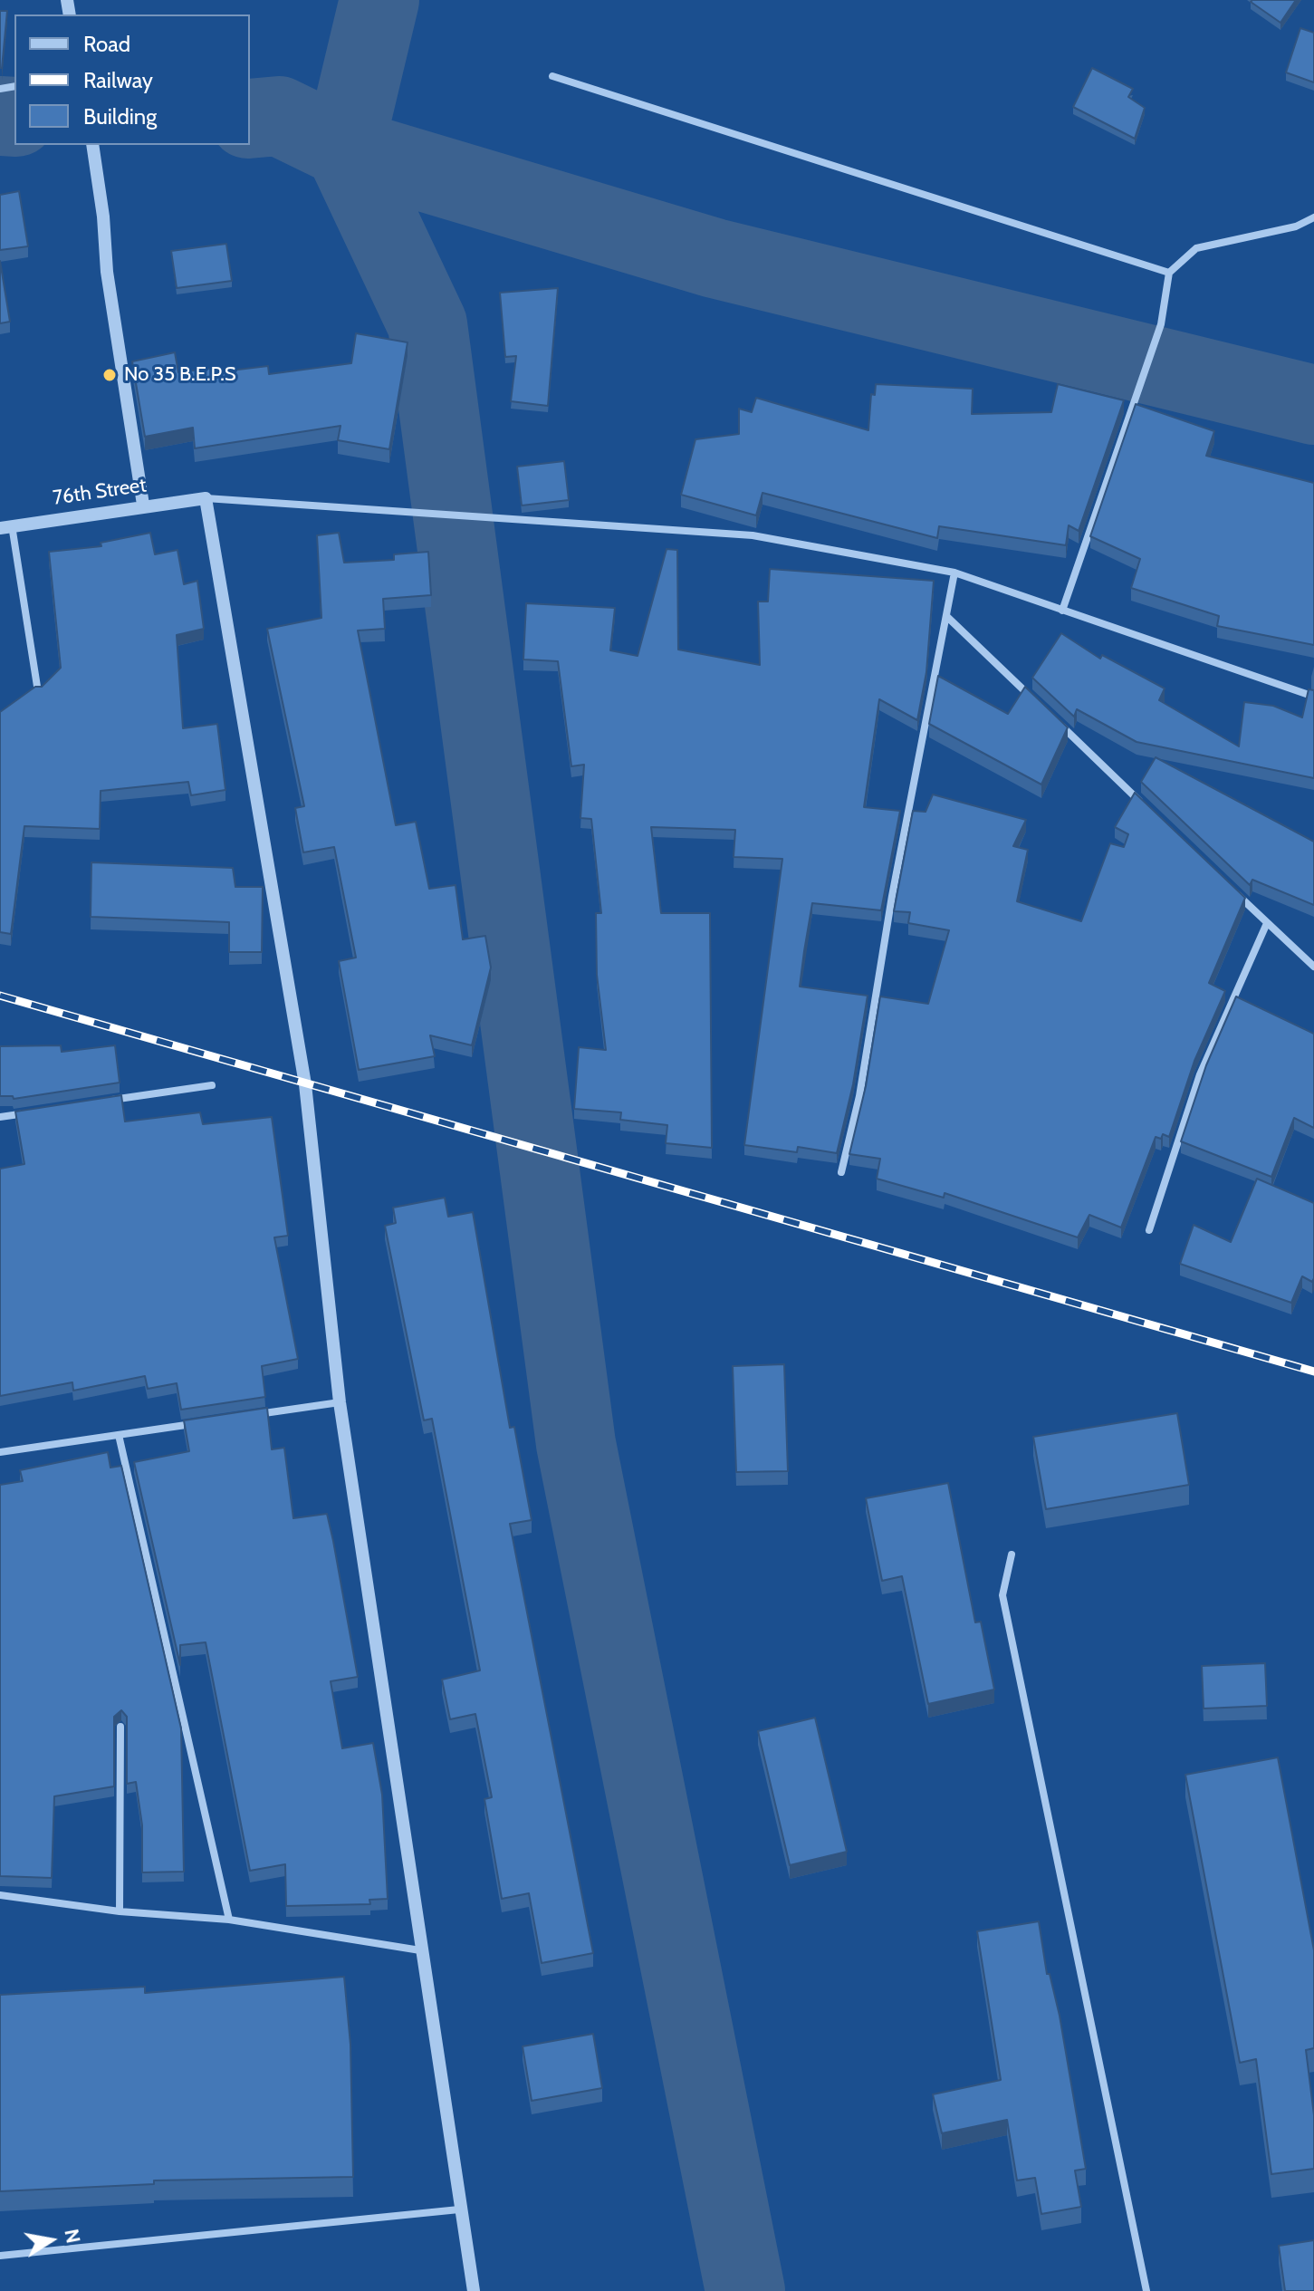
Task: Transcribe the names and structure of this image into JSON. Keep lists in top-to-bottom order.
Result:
{
  "streets": {
    "street": ["76th Street"]
  },
  "places": ["No 35 B.E.P.S"],
  "legend": ["Road", "Railway", "Building"],
  "north": "right"
}
